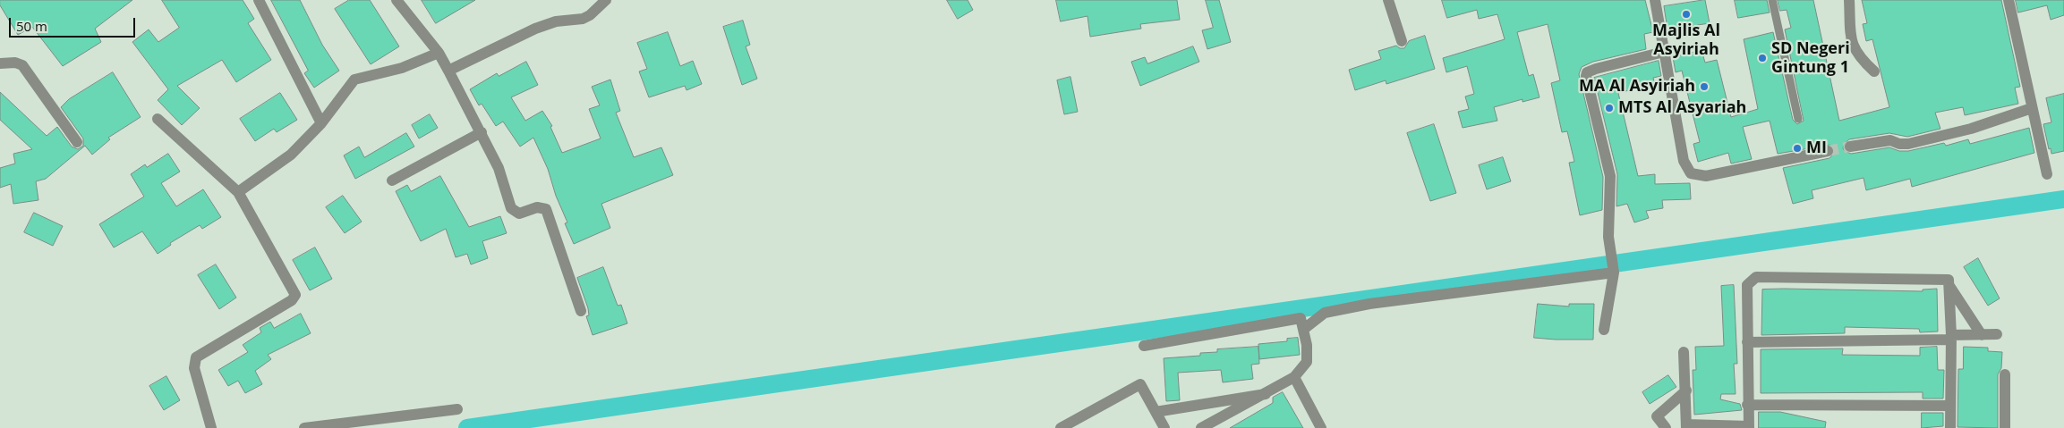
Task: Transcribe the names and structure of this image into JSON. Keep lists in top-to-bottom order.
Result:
{
  "places": [
    "Majlis Al Asyiriah",
    "SD Negeri Gintung 1",
    "MA Al Asyiriah",
    "MTS Al Asyariah",
    "MI"
  ],
  "scale_bar": "50 m"
}
